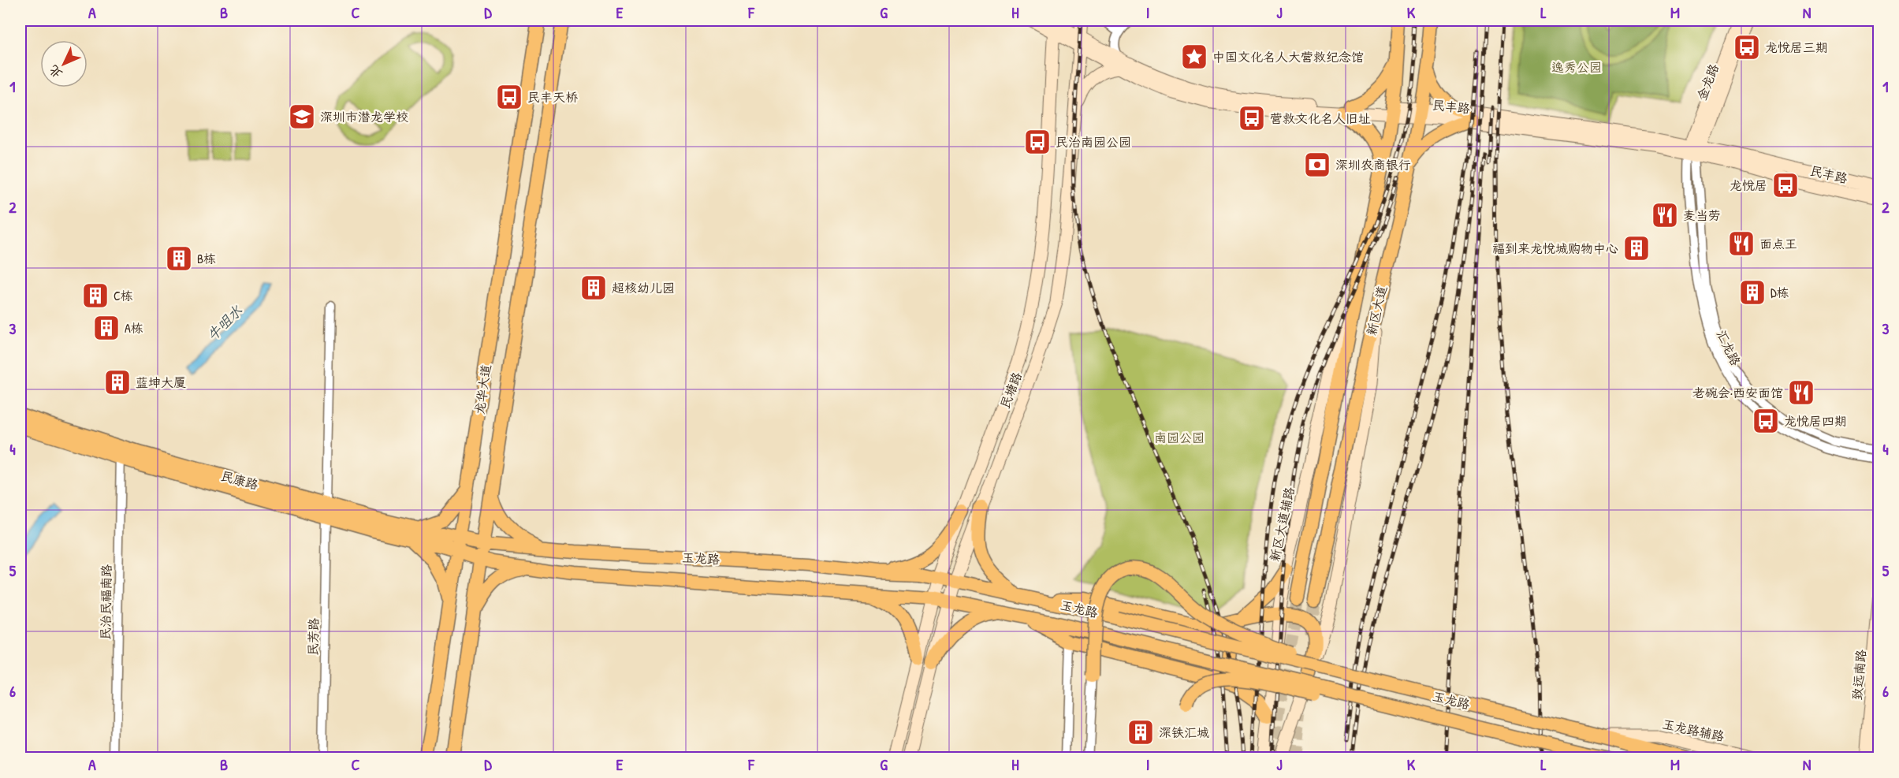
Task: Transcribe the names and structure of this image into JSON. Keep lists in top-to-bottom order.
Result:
{
  "streets": {
    "main road": [
      "金龙路",
      "民丰路",
      "新区大道",
      "龙华大道",
      "民塘路",
      "民康路",
      "新区大道辅路",
      "玉龙路",
      "致远南路",
      "玉龙路辅路"
    ],
    "street": ["汇龙路", "民治民福南路", "民芳路"]
  },
  "crossings": [
    ["金龙路", "民丰路"],
    ["金龙路", "汇龙路"],
    ["民丰路", "新区大道"],
    ["民丰路", "汇龙路"],
    ["民丰路", "民塘路"],
    ["新区大道", "新区大道辅路"],
    ["龙华大道", "民康路"],
    ["龙华大道", "玉龙路"],
    ["民塘路", "玉龙路"],
    ["民康路", "玉龙路"],
    ["民康路", "民治民福南路"],
    ["民康路", "民芳路"],
    ["玉龙路", "玉龙路辅路"]
  ],
  "water": ["牛咀水"],
  "parks": ["逸秀公园", "南园公园"],
  "places": {
    "bus stop": [
      "龙悦居三期",
      "民丰天桥",
      "营救文化名人旧址",
      "民治南园公园",
      "龙悦居",
      "龙悦居四期"
    ],
    "place": ["中国文化名人大营救纪念馆"],
    "school or university": ["深圳市潜龙学校"],
    "bank": ["深圳农商银行"],
    "restaurant": ["麦当劳", "面点王", "老碗会·西安面馆"],
    "building": [
      "福到来龙悦城购物中心",
      "B栋",
      "超核幼儿园",
      "D栋",
      "C栋",
      "A栋",
      "蓝坤大厦",
      "深铁汇城"
    ]
  },
  "north": "bottom left",
  "grid": {
    "columns": [
      "A",
      "B",
      "C",
      "D",
      "E",
      "F",
      "G",
      "H",
      "I",
      "J",
      "K",
      "L",
      "M",
      "N"
    ],
    "rows": [
      "1",
      "2",
      "3",
      "4",
      "5",
      "6"
    ]
  }
}
